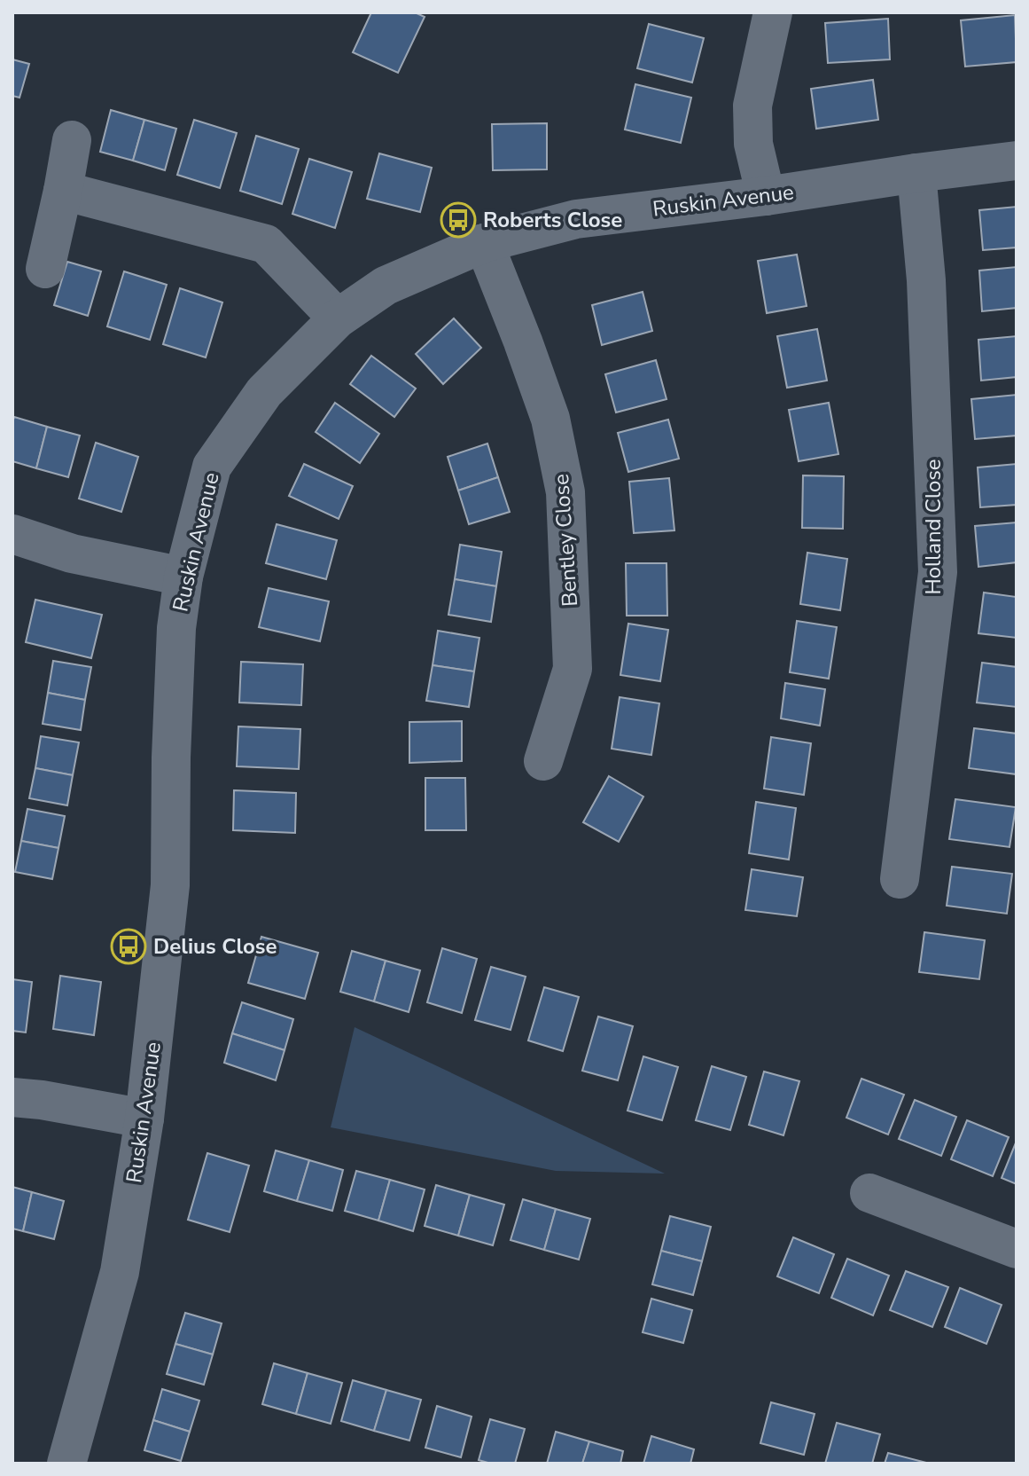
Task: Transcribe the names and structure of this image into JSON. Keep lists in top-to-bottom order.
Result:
{
  "streets": {
    "street": ["Ruskin Avenue", "Holland Close", "Bentley Close"]
  },
  "crossings": [
    ["Ruskin Avenue", "Holland Close"],
    ["Ruskin Avenue", "Bentley Close"]
  ],
  "places": {
    "bus stop": ["Roberts Close", "Delius Close"]
  }
}
